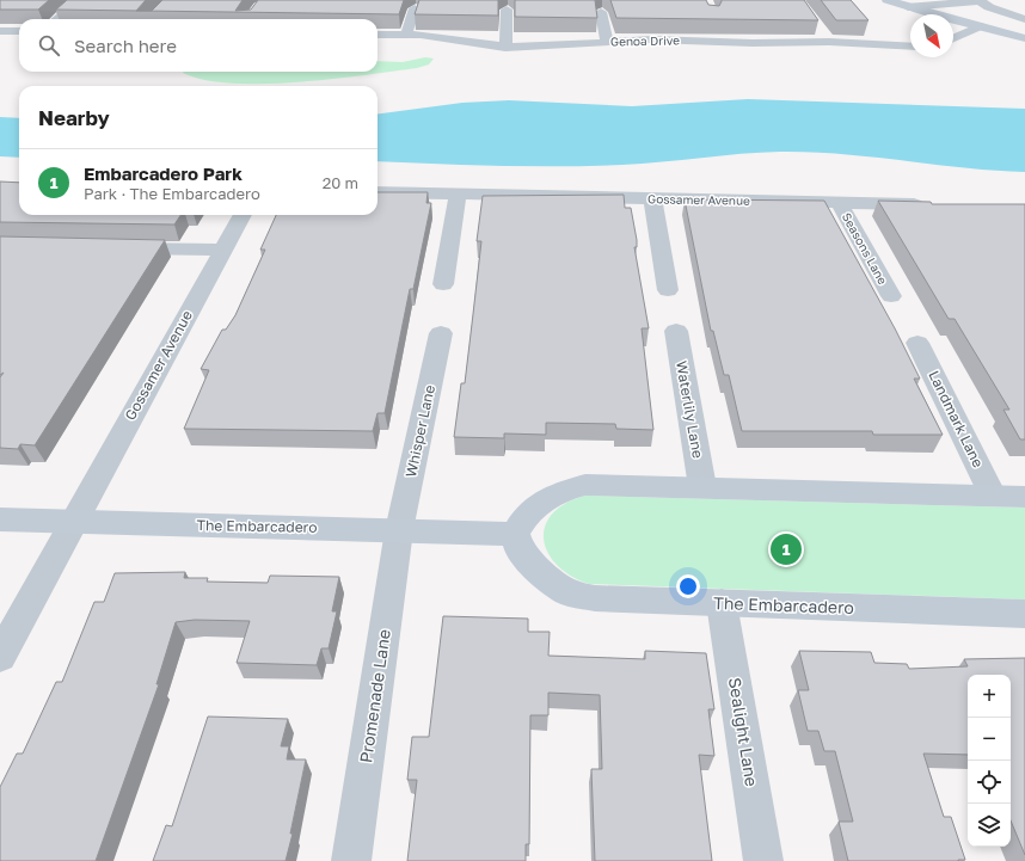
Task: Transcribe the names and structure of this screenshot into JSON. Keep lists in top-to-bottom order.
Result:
{
  "streets": {
    "street": [
      "Genoa Drive",
      "Gossamer Avenue",
      "Seasons Lane",
      "Waterlily Lane",
      "Landmark Lane",
      "Whisper Lane",
      "The Embarcadero",
      "Promenade Lane",
      "Sealight Lane"
    ]
  },
  "crossings": [
    ["Gossamer Avenue", "Seasons Lane"],
    ["Gossamer Avenue", "The Embarcadero"],
    ["Whisper Lane", "The Embarcadero"],
    ["Whisper Lane", "Promenade Lane"],
    ["The Embarcadero", "Promenade Lane"],
    ["The Embarcadero", "Sealight Lane"]
  ],
  "north": "bottom right",
  "page": {
    "search": "Search here",
    "heading": "Nearby",
    "list": [
      {
        "mark": "1",
        "name": "Embarcadero Park",
        "note": "Park · The Embarcadero",
        "value": "20 m"
      }
    ],
    "pins": "1",
    "map_buttons": ["+", "−"]
  }
}
